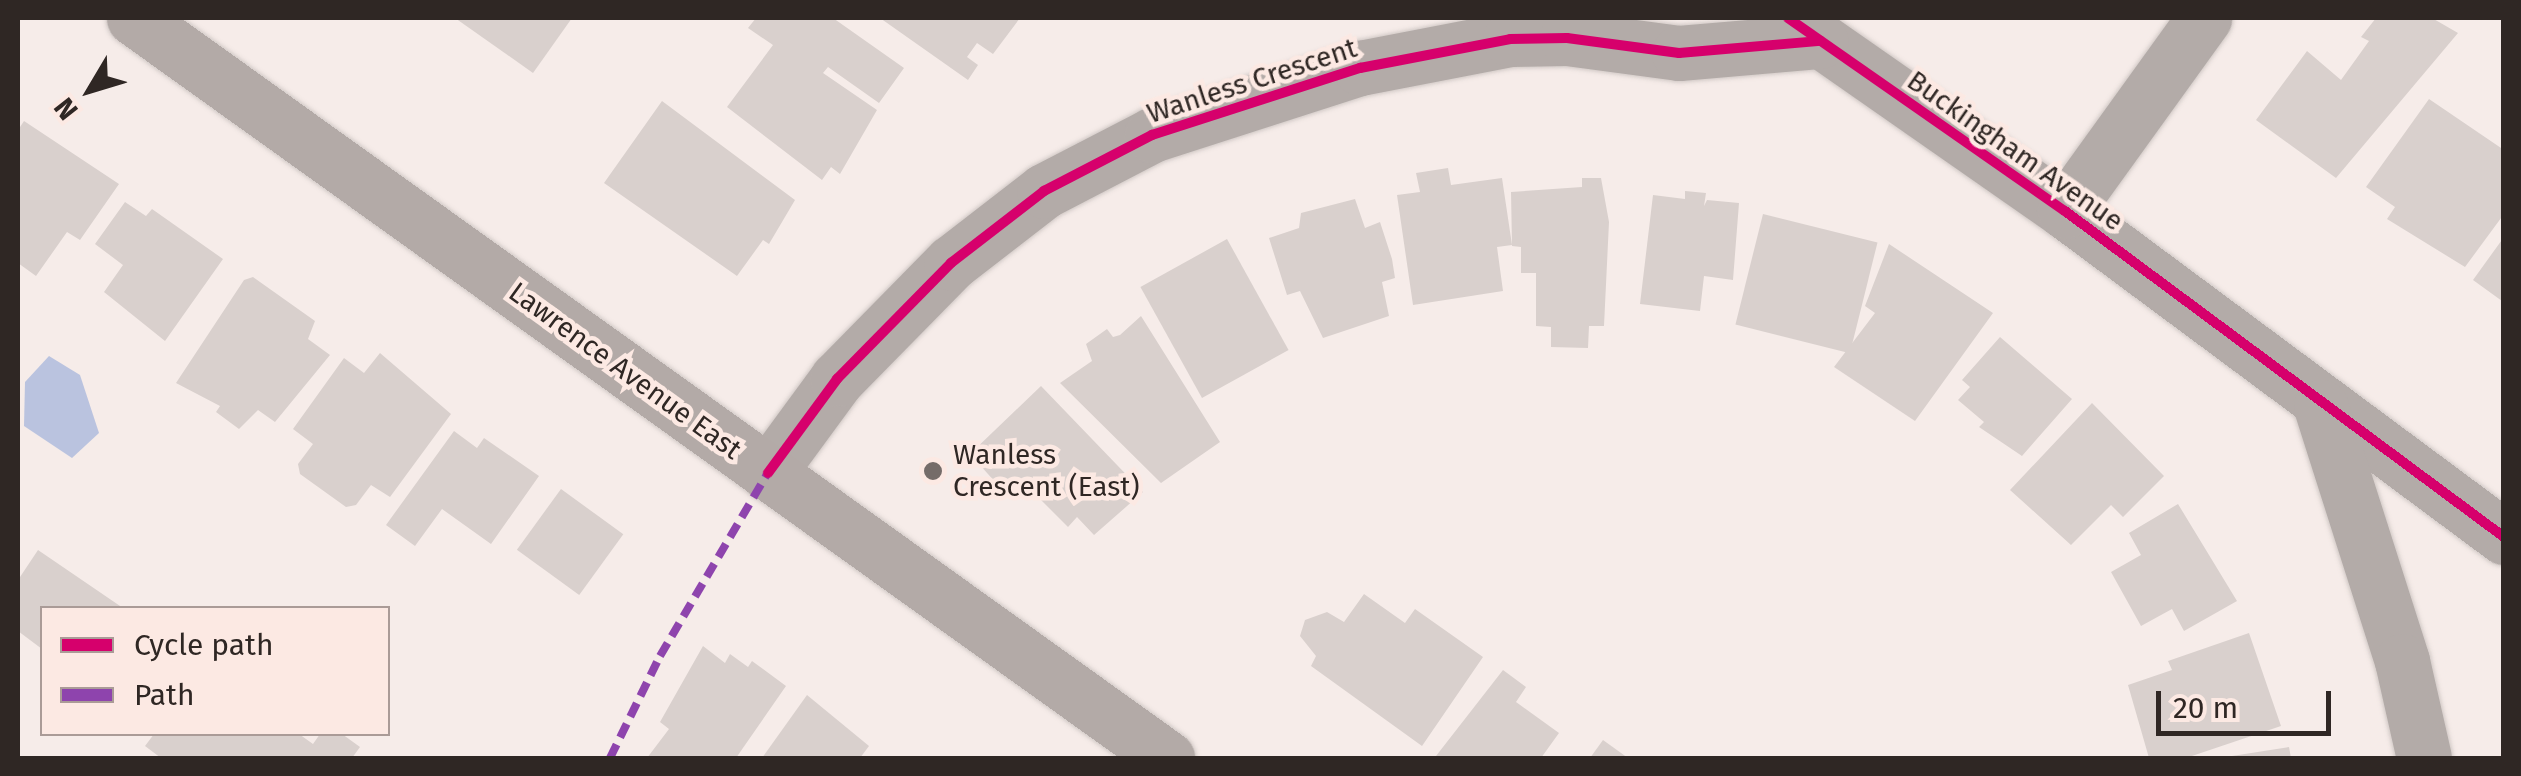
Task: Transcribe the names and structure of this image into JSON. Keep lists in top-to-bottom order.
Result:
{
  "streets": {
    "main road": ["Lawrence Avenue East"],
    "street": ["Wanless Crescent", "Buckingham Avenue"]
  },
  "crossings": [
    ["Wanless Crescent", "Buckingham Avenue"],
    ["Wanless Crescent", "Lawrence Avenue East"]
  ],
  "places": ["Wanless Crescent (East)"],
  "legend": ["Cycle path", "Path"],
  "scale_bar": "20 m",
  "north": "bottom left"
}
